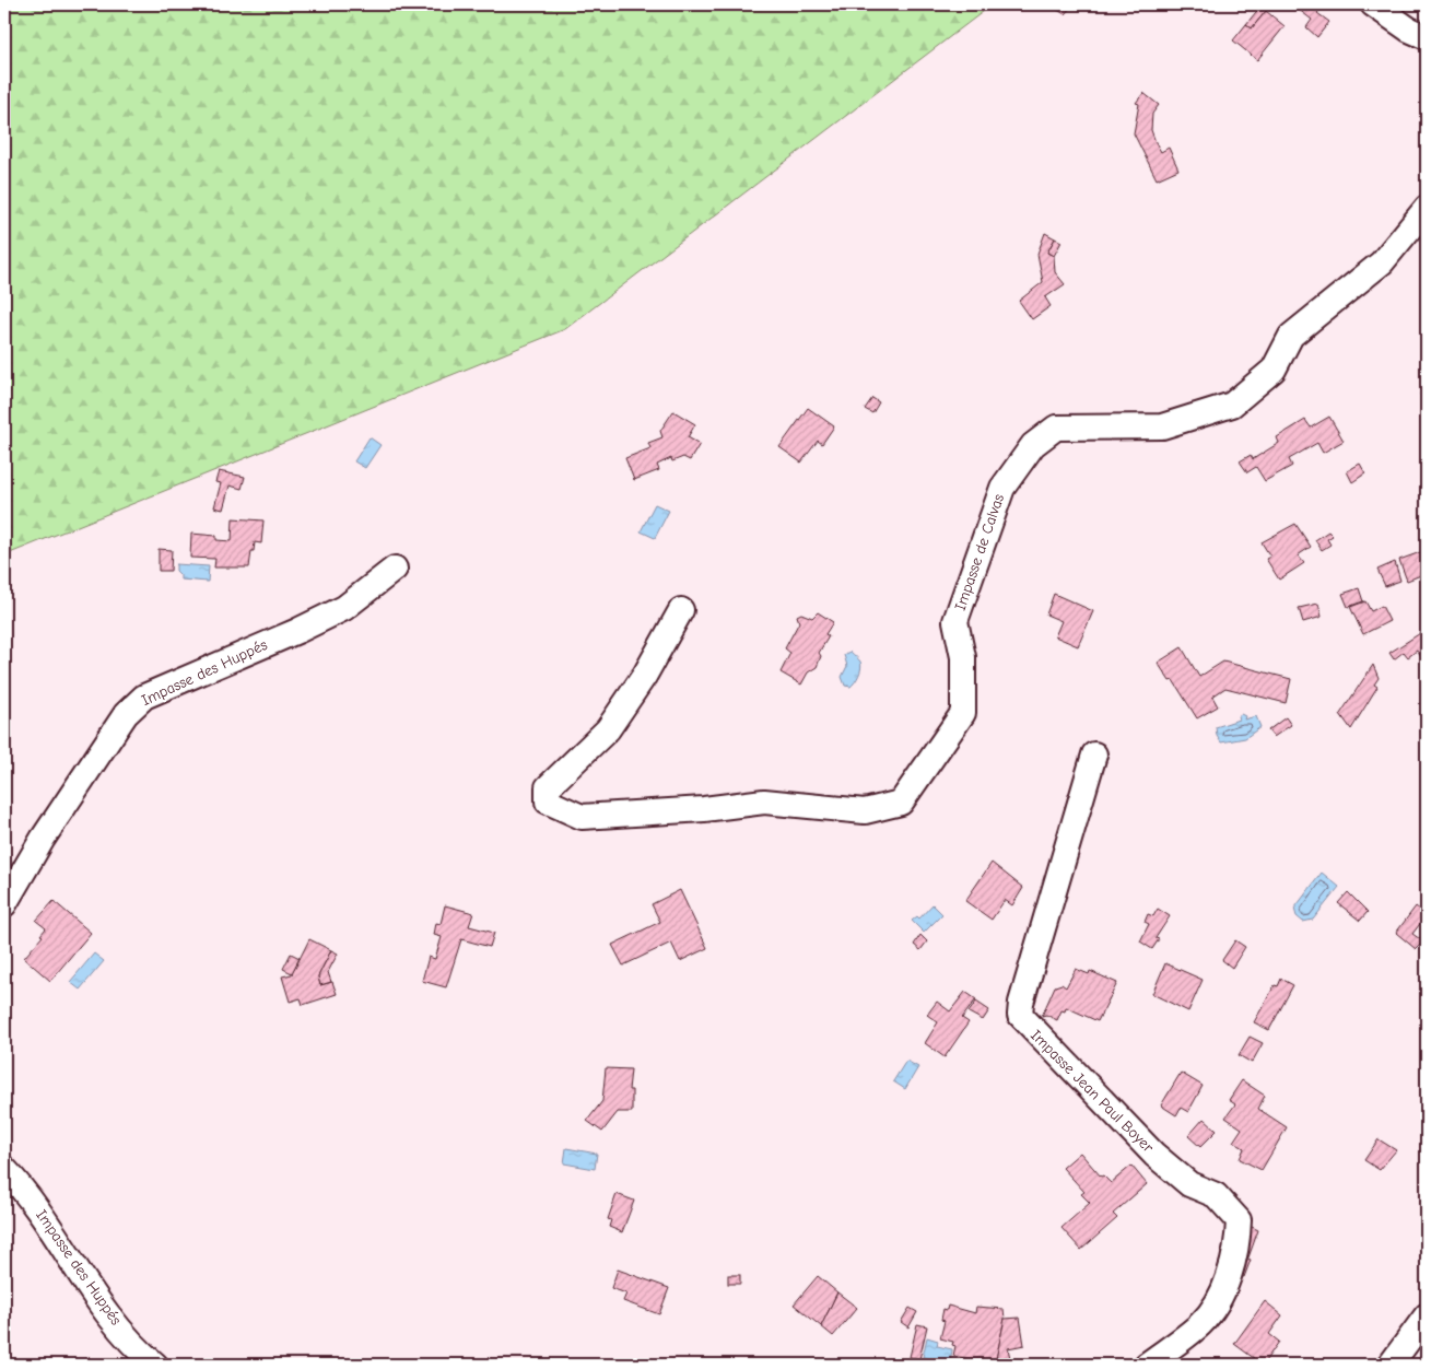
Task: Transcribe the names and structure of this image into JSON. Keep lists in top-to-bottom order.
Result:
{
  "streets": {
    "street": ["Impasse de Calvas", "Impasse des Huppés", "Impasse Jean Paul Boyer"]
  }
}
